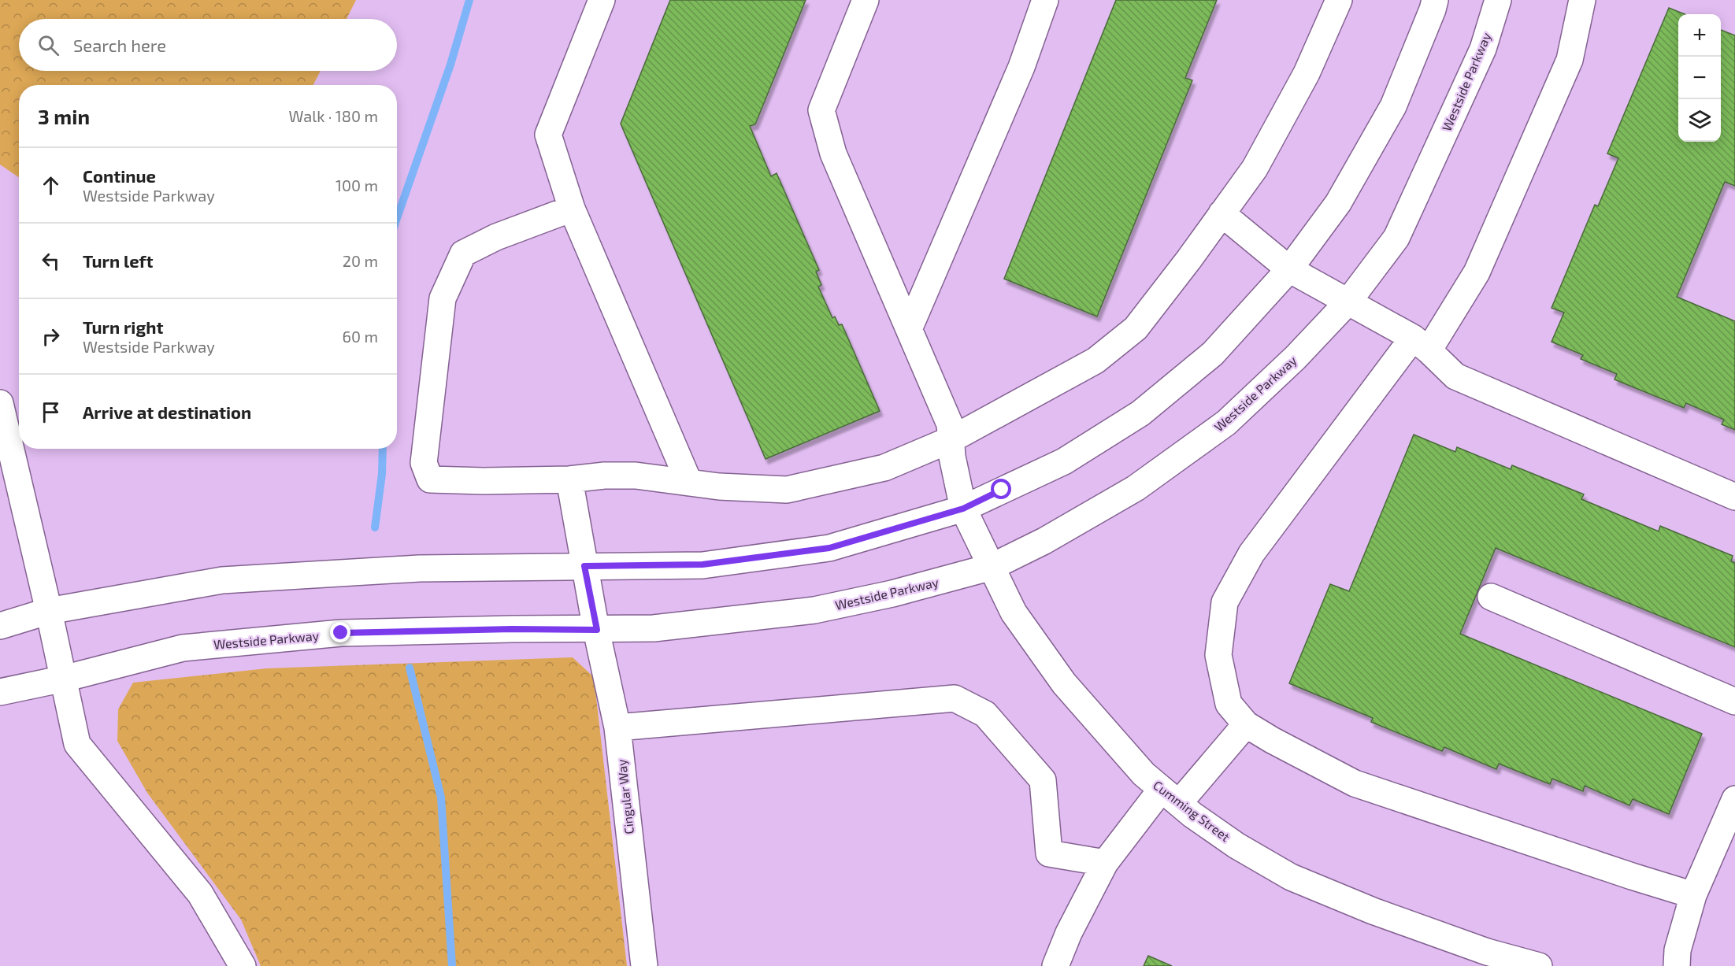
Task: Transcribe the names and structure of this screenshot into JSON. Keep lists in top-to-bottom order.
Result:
{
  "streets": {
    "main road": ["Westside Parkway", "Cingular Way", "Cumming Street"]
  },
  "crossings": [
    ["Westside Parkway", "Cingular Way"],
    ["Westside Parkway", "Cumming Street"]
  ],
  "page": {
    "map_buttons": ["+", "−"],
    "search": "Search here",
    "heading": ["3 min", "Walk · 180 m"],
    "list": [
      ["Continue", "Westside Parkway", "100 m"],
      ["Turn left", "20 m"],
      ["Turn right", "Westside Parkway", "60 m"],
      "Arrive at destination"
    ]
  }
}
